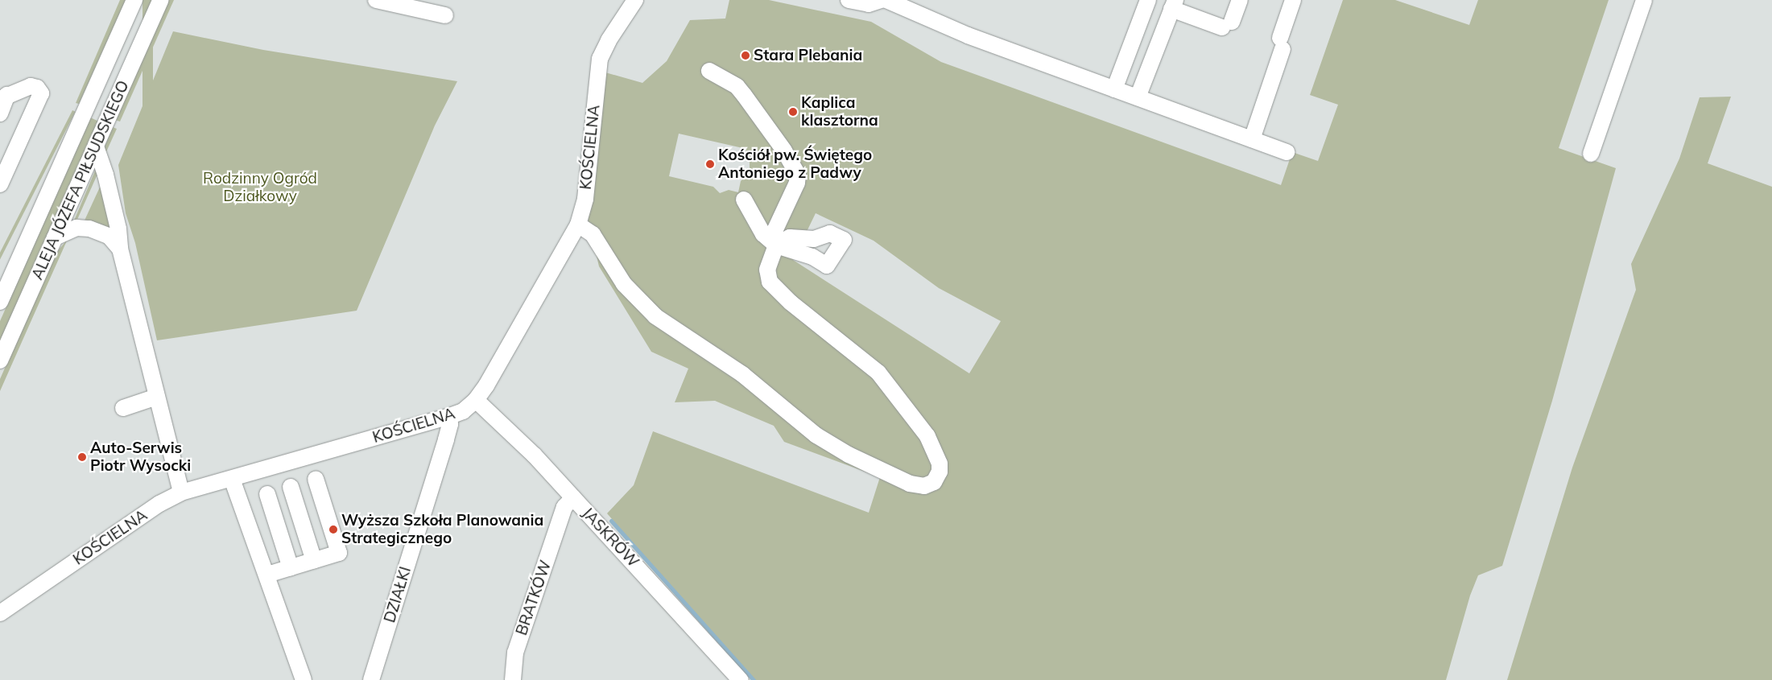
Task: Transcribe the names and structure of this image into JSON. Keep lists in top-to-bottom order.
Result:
{
  "streets": {
    "street": [
      "KOŚCIELNA",
      "ALEJA JÓZEFA PIŁSUDSKIEGO",
      "JASKRÓW",
      "DZIAŁKI",
      "BRATKÓW"
    ]
  },
  "crossings": [
    ["KOŚCIELNA", "JASKRÓW"],
    ["KOŚCIELNA", "DZIAŁKI"],
    ["JASKRÓW", "BRATKÓW"]
  ],
  "parks": ["Rodzinny Ogród Działkowy"],
  "places": [
    "Stara Plebania",
    "Kaplica klasztorna",
    "Kościół pw. Świętego Antoniego z Padwy",
    "Auto-Serwis Piotr Wysocki",
    "Wyższa Szkoła Planowania Strategicznego"
  ]
}
